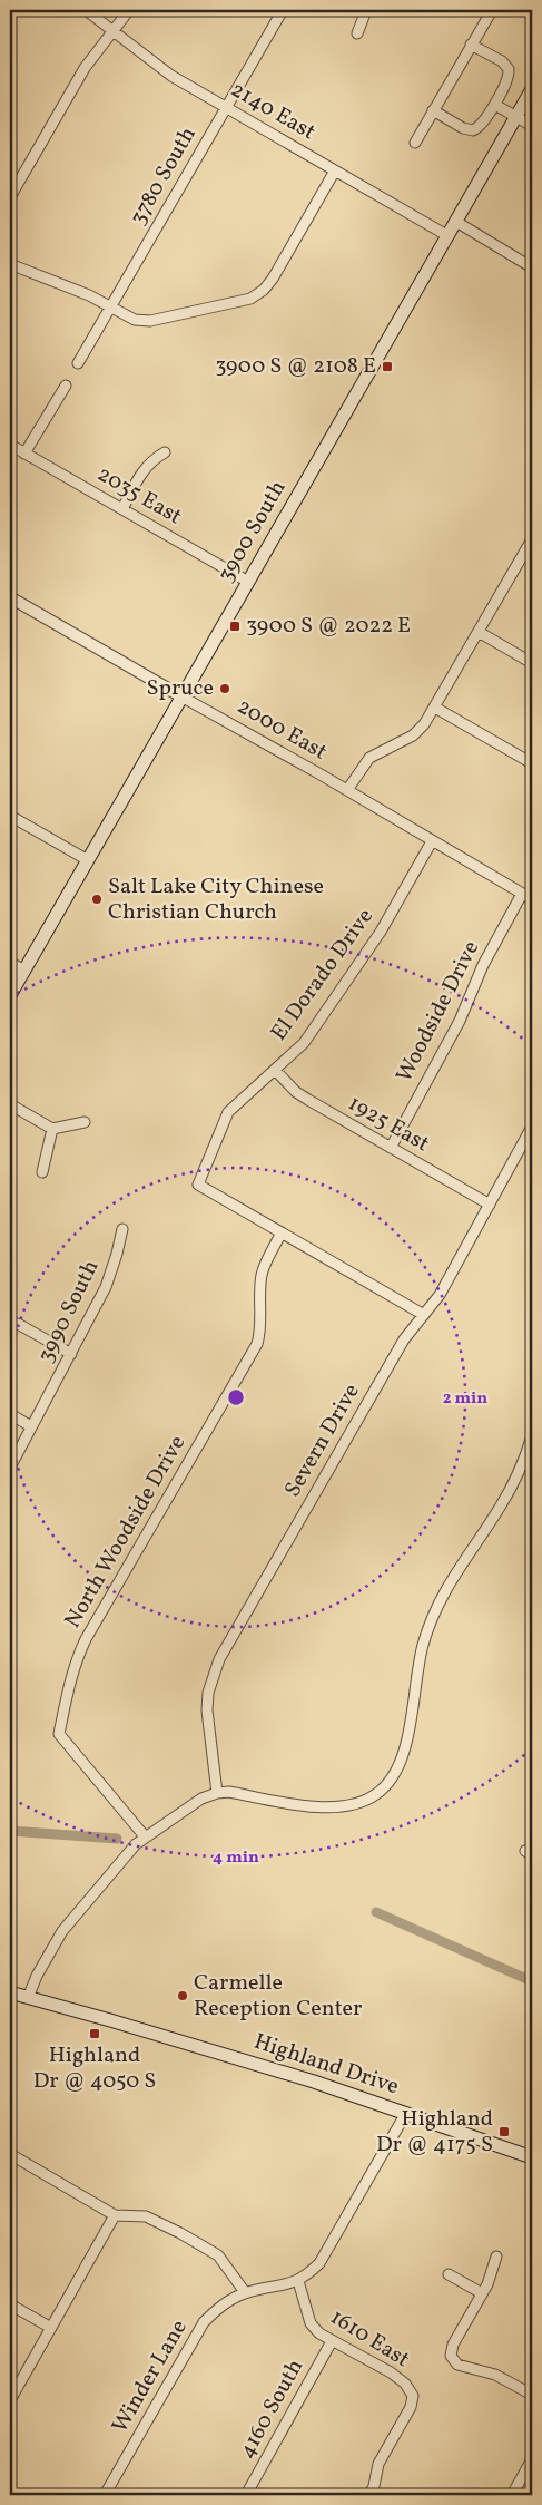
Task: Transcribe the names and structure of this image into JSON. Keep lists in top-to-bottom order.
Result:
{
  "streets": {
    "main road": ["3900 South", "Highland Drive"],
    "street": [
      "2140 East",
      "3780 South",
      "2035 East",
      "2000 East",
      "El Dorado Drive",
      "Woodside Drive",
      "1925 East",
      "3990 South",
      "Severn Drive",
      "North Woodside Drive",
      "1610 East",
      "Winder Lane",
      "4160 South"
    ]
  },
  "crossings": [
    ["2140 East", "3780 South"],
    ["2140 East", "3900 South"],
    ["2035 East", "3900 South"],
    ["3900 South", "2000 East"],
    ["2000 East", "El Dorado Drive"],
    ["2000 East", "Woodside Drive"],
    ["El Dorado Drive", "1925 East"],
    ["El Dorado Drive", "Severn Drive"],
    ["El Dorado Drive", "North Woodside Drive"],
    ["Woodside Drive", "1925 East"],
    ["1925 East", "Severn Drive"],
    ["1610 East", "Winder Lane"],
    ["1610 East", "4160 South"]
  ],
  "places": {
    "transit": [
      "3900 S @ 2108 E",
      "3900 S @ 2022 E",
      "Highland Dr @ 4050 S",
      "Highland Dr @ 4175 S"
    ],
    "other": ["Spruce", "Salt Lake City Chinese Christian Church", "Carmelle Reception Center"]
  },
  "rings": ["2 min", "4 min"]
}
